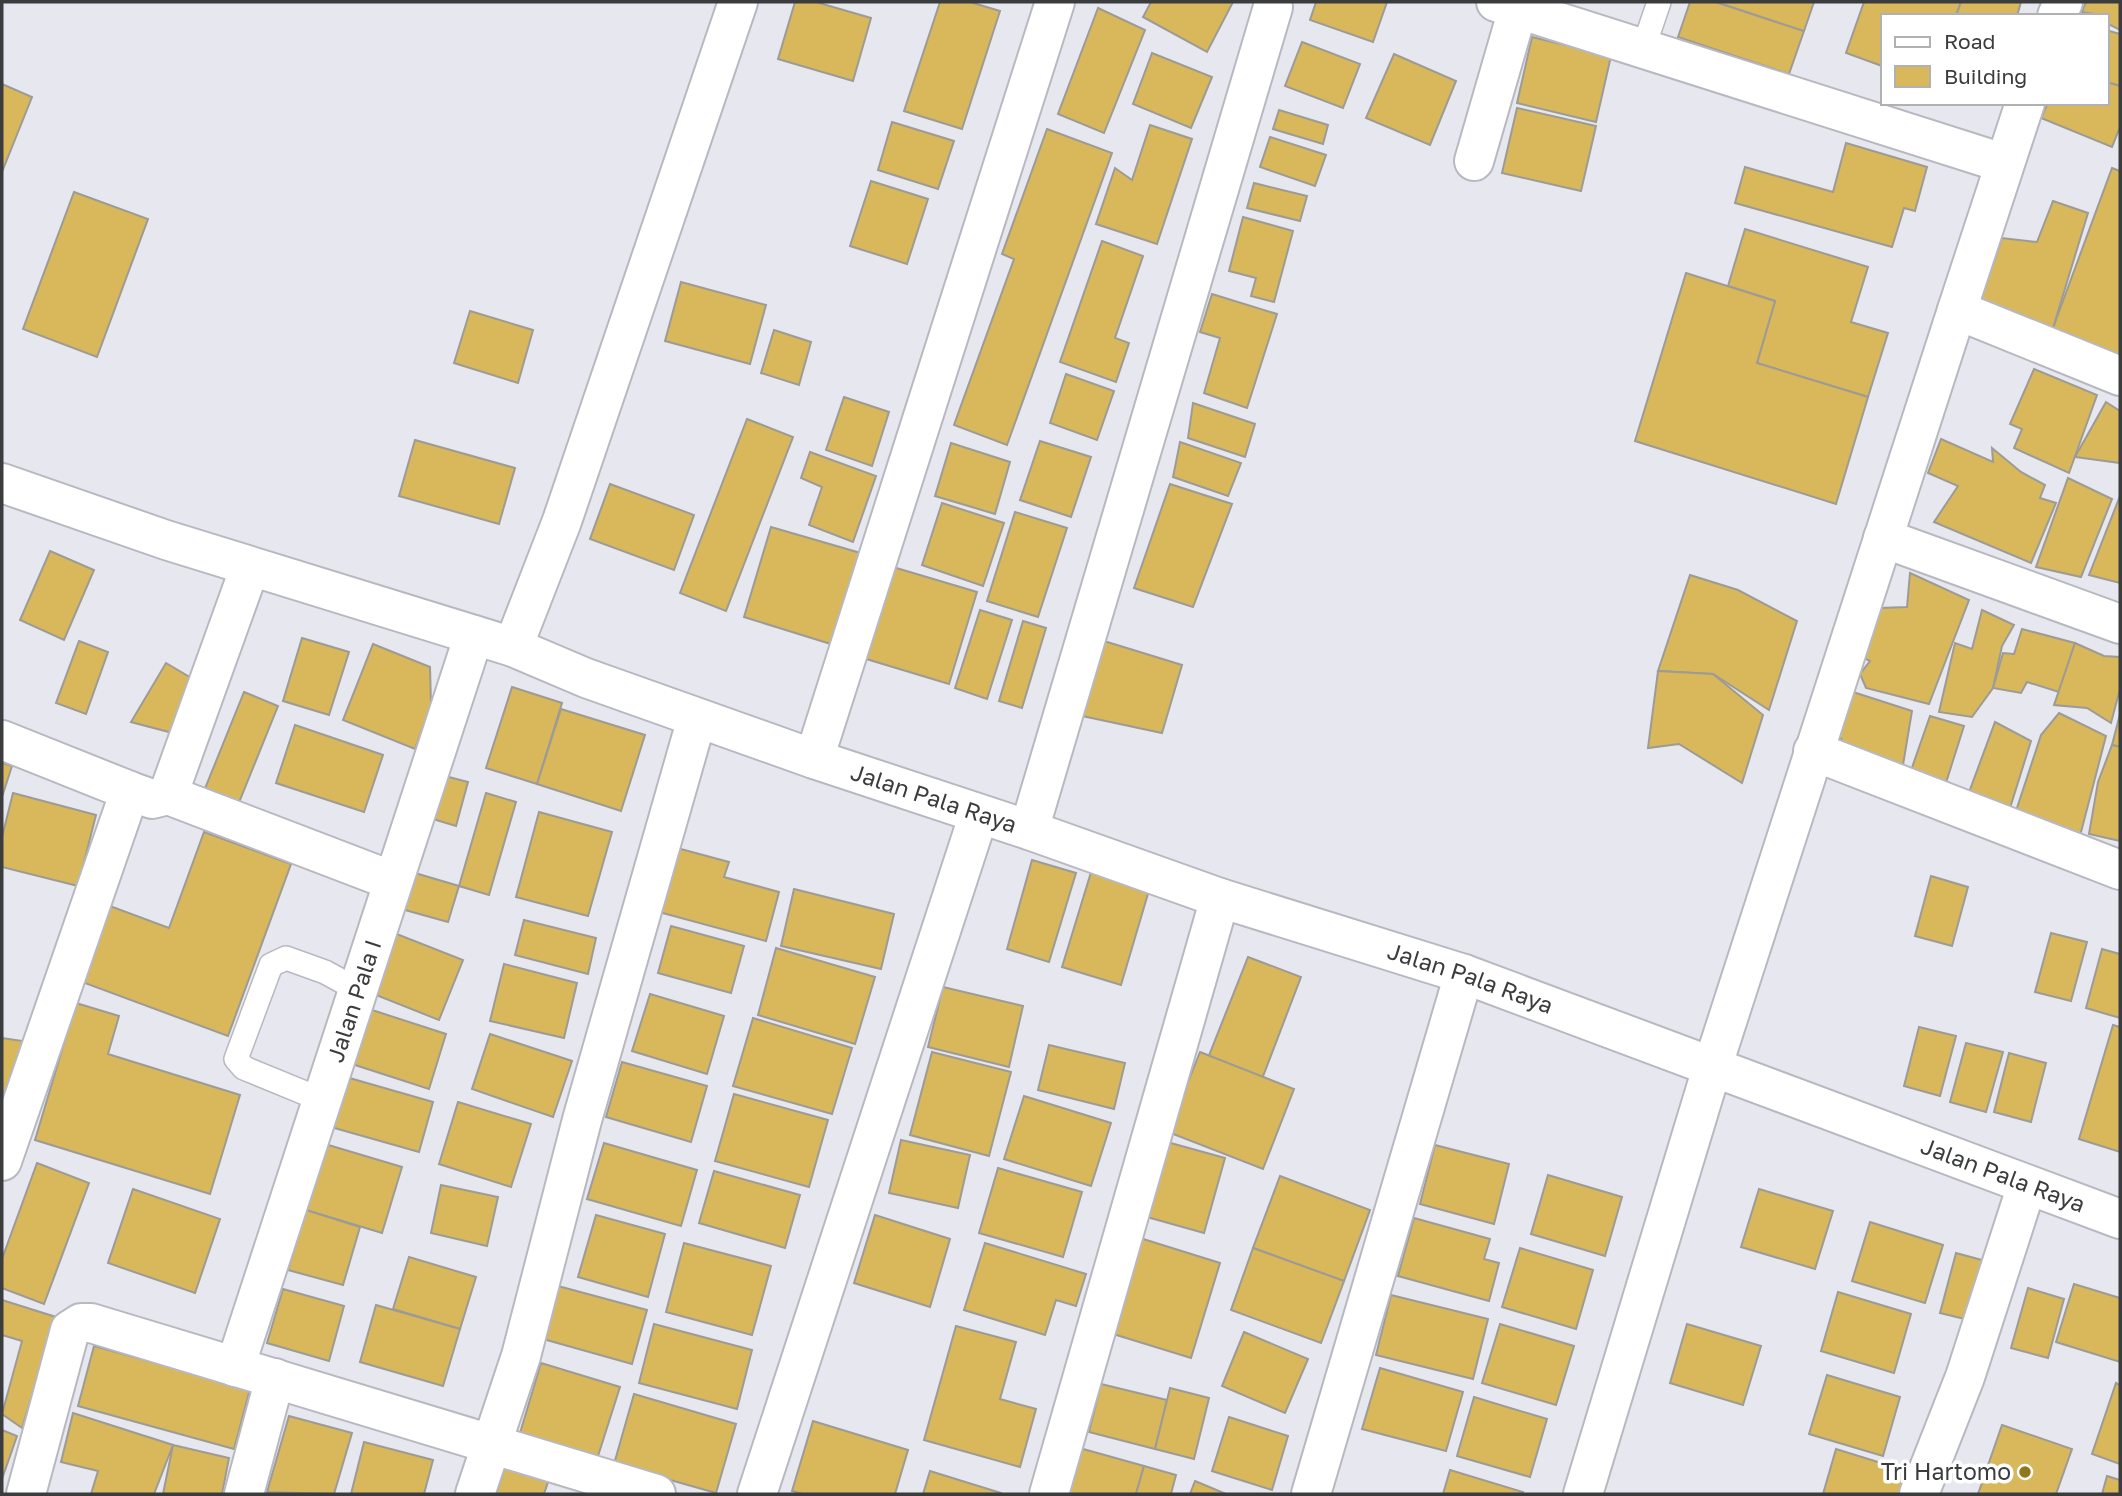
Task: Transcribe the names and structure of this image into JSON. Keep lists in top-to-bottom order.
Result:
{
  "streets": {
    "street": ["Jalan Pala Raya", "Jalan Pala I"]
  },
  "crossings": [
    ["Jalan Pala Raya", "Jalan Pala I"]
  ],
  "places": ["Tri Hartomo"],
  "legend": ["Road", "Building"]
}
